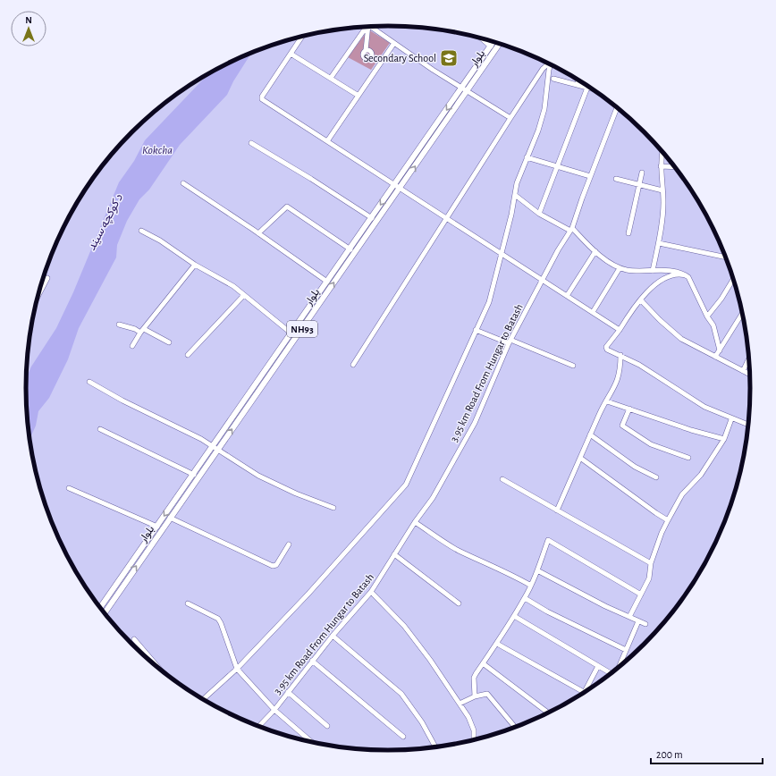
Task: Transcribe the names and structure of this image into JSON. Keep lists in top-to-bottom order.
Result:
{
  "streets": {
    "main road": ["بلوار", "NH93"],
    "street": ["3.95 km Road From Hungar to Batash"]
  },
  "water": ["Kokcha", "د کوکچه سیند"],
  "places": {
    "school or university": ["Secondary School"]
  },
  "scale_bar": "200 m",
  "north": "top"
}
